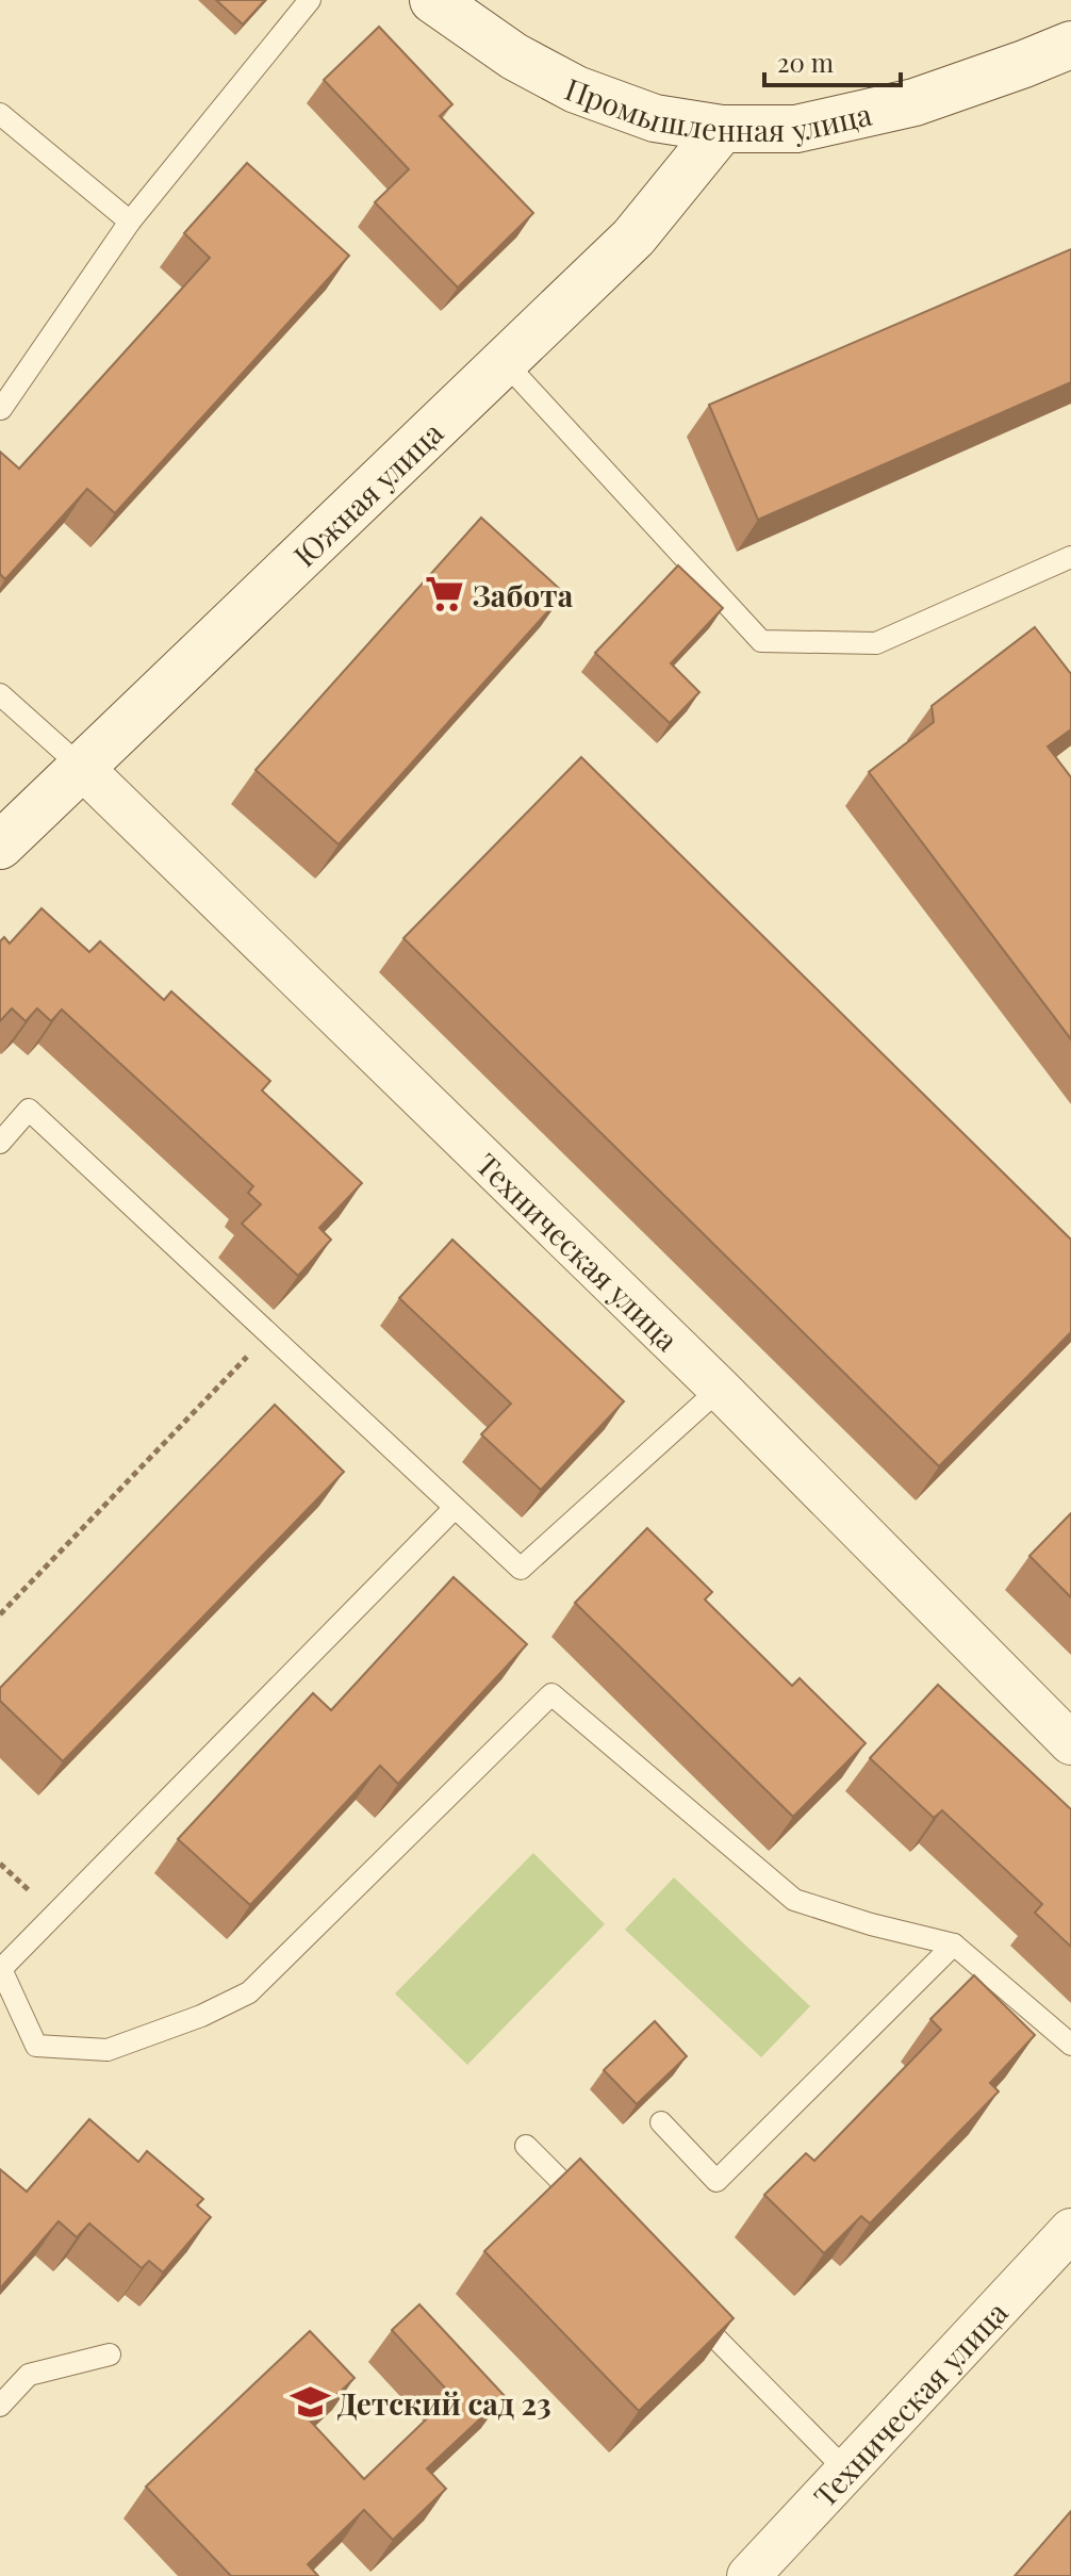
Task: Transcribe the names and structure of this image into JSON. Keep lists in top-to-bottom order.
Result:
{
  "streets": {
    "street": ["Промышленная улица", "Южная улица", "Техническая улица"]
  },
  "crossings": [
    ["Промышленная улица", "Южная улица"],
    ["Южная улица", "Техническая улица"]
  ],
  "places": {
    "supermarket": ["Забота"],
    "school or university": ["Детский сад 23"]
  },
  "scale_bar": "20 m"
}
